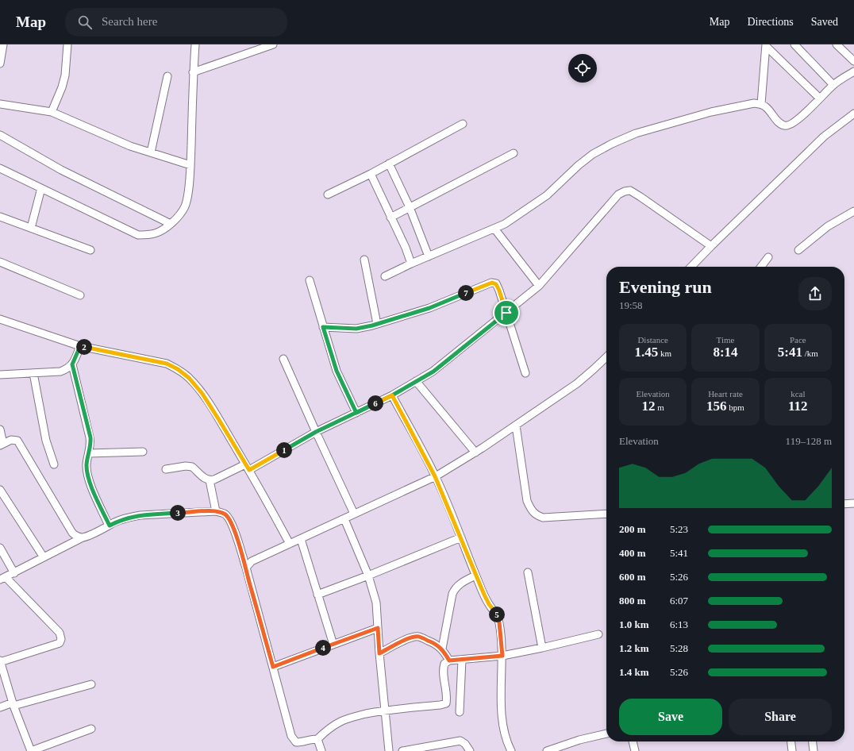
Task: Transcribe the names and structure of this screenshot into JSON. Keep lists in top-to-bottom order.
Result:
{
  "page": {
    "header": "Map",
    "search": "Search here",
    "nav": ["Map", "Directions", "Saved"],
    "heading": ["Evening run", "19:58"],
    "pins": [
      "7",
      "2",
      "6",
      "1",
      "3",
      "5",
      "4"
    ],
    "stats": [
      ["Distance", "1.45 km"],
      ["Time", "8:14"],
      ["Pace", "5:41 /km"],
      ["Elevation", "12 m"],
      ["Heart rate", "156 bpm"],
      ["kcal", "112"]
    ],
    "chart": ["Elevation", "119–128 m"],
    "list": [
      {
        "name": "200 m",
        "note": "5:23"
      },
      {
        "name": "400 m",
        "note": "5:41"
      },
      {
        "name": "600 m",
        "note": "5:26"
      },
      {
        "name": "800 m",
        "note": "6:07"
      },
      {
        "name": "1.0 km",
        "note": "6:13"
      },
      {
        "name": "1.2 km",
        "note": "5:28"
      },
      {
        "name": "1.4 km",
        "note": "5:26"
      }
    ],
    "buttons": ["Save", "Share"]
  }
}
